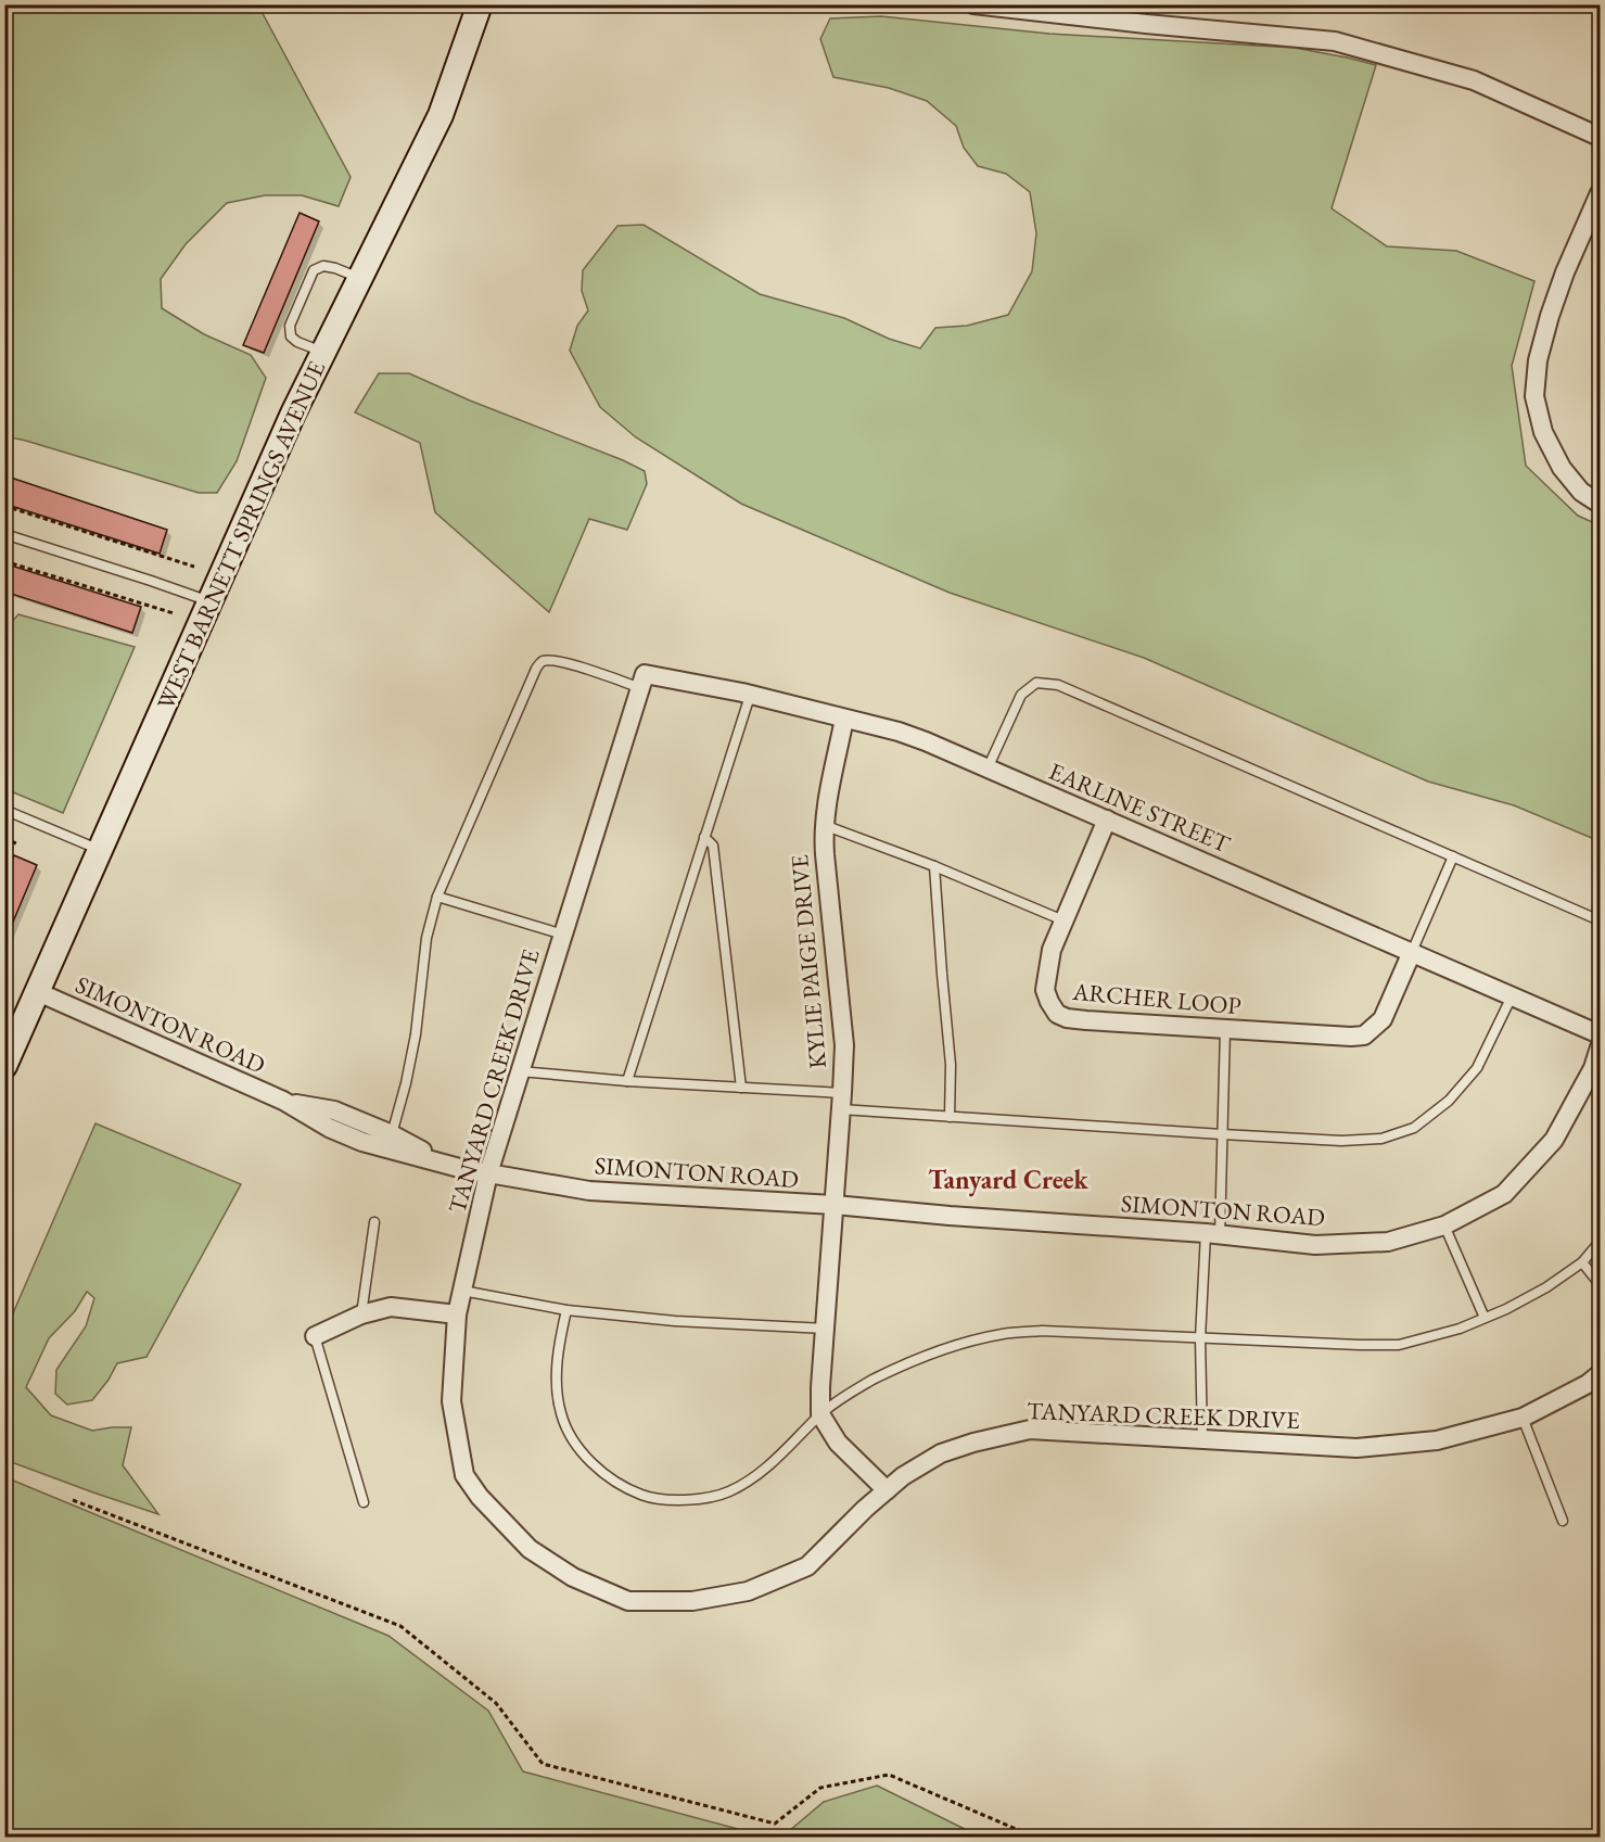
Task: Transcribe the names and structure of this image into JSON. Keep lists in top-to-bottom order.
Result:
{
  "streets": {
    "street": [
      "WEST BARNETT SPRINGS AVENUE",
      "EARLINE STREET",
      "KYLIE PAIGE DRIVE",
      "ARCHER LOOP",
      "SIMONTON ROAD",
      "TANYARD CREEK DRIVE"
    ]
  },
  "crossings": [
    ["WEST BARNETT SPRINGS AVENUE", "SIMONTON ROAD"],
    ["EARLINE STREET", "KYLIE PAIGE DRIVE"],
    ["EARLINE STREET", "ARCHER LOOP"],
    ["EARLINE STREET", "TANYARD CREEK DRIVE"],
    ["KYLIE PAIGE DRIVE", "SIMONTON ROAD"],
    ["SIMONTON ROAD", "TANYARD CREEK DRIVE"]
  ],
  "districts": ["Tanyard Creek"]
}
